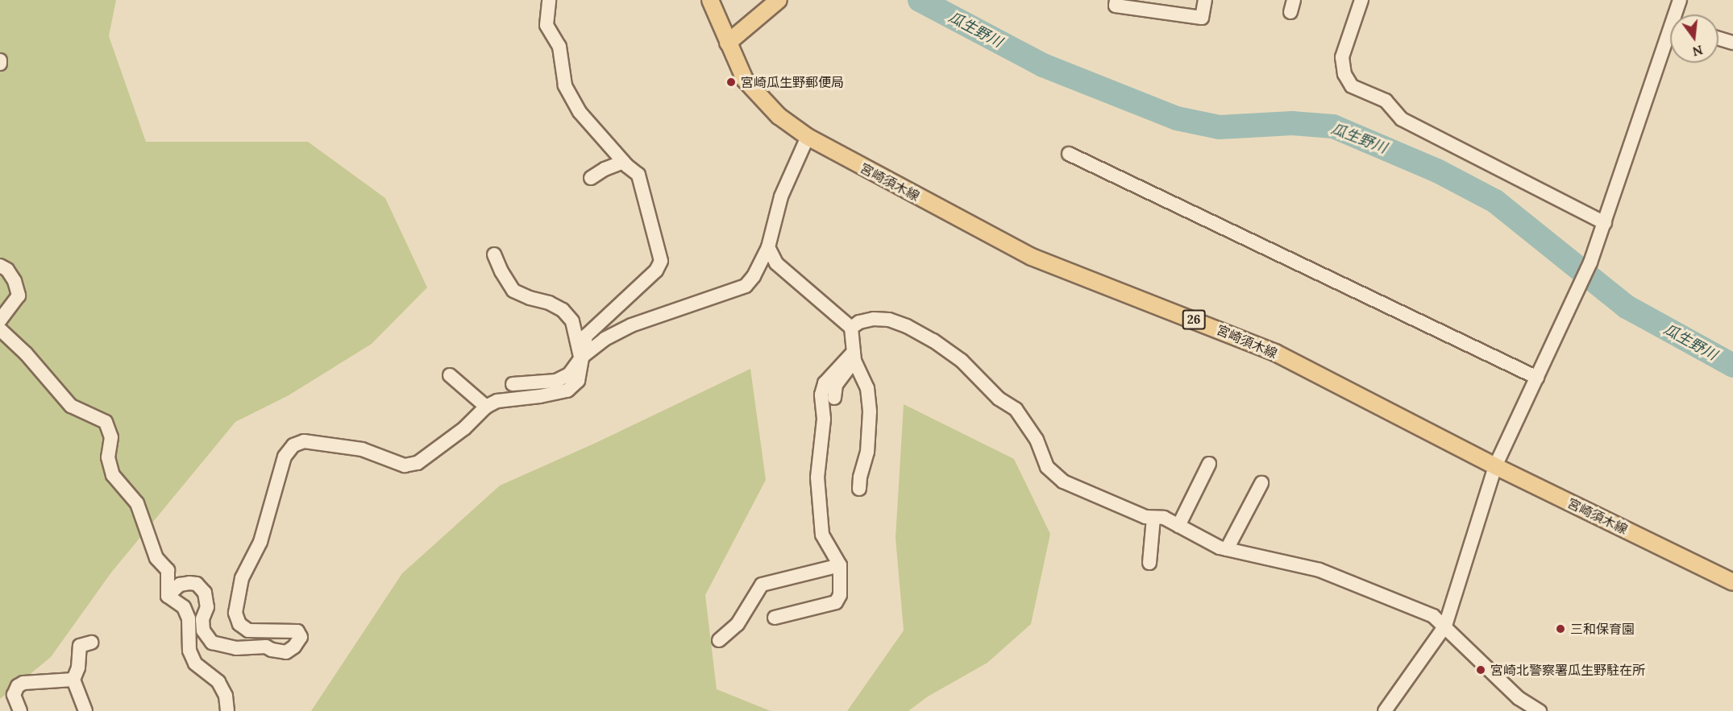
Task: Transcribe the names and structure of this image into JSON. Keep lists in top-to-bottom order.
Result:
{
  "streets": {
    "main road": ["宮崎須木線", "26"]
  },
  "water": ["瓜生野川"],
  "places": ["宮崎瓜生野郵便局", "三和保育園", "宮崎北警察署瓜生野駐在所"],
  "north": "bottom"
}
